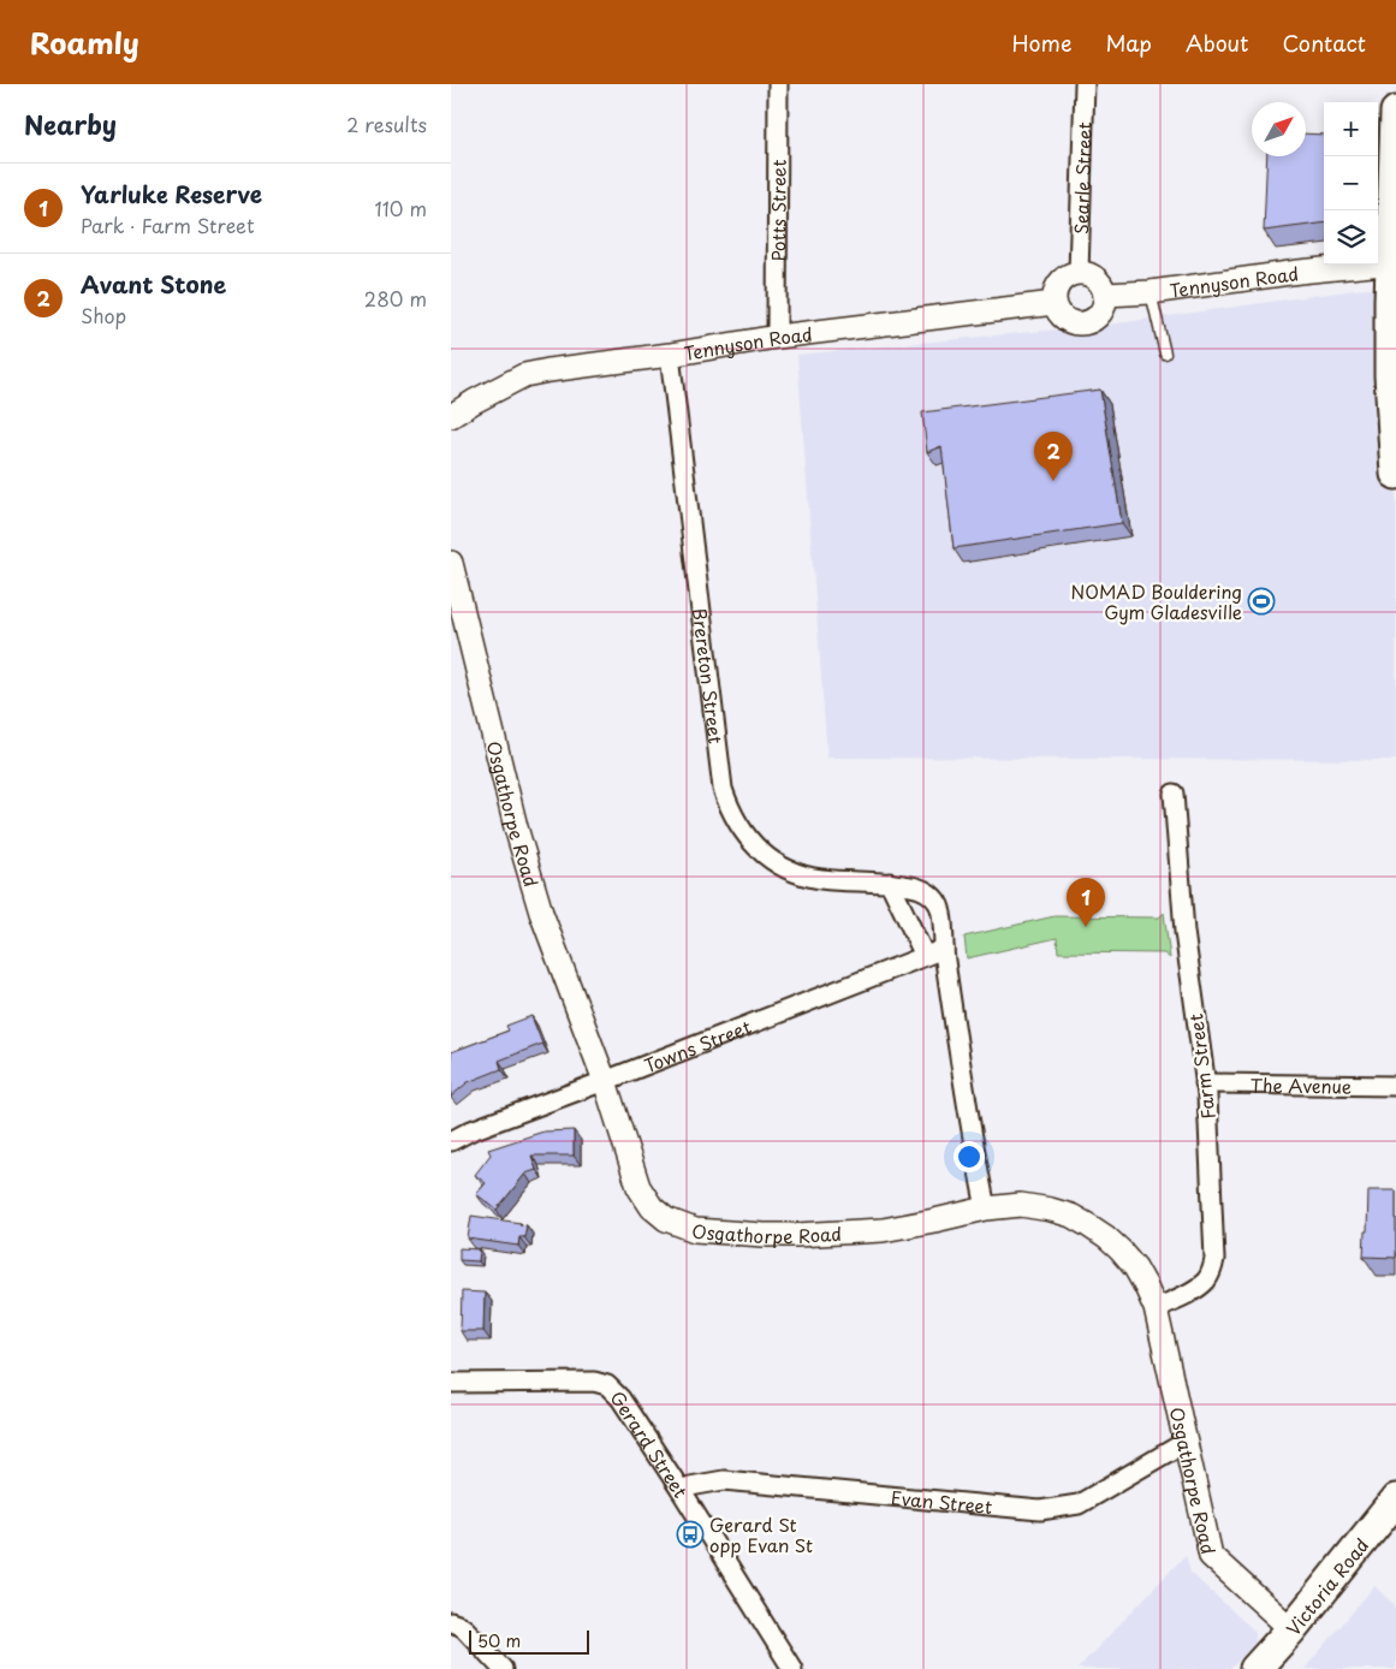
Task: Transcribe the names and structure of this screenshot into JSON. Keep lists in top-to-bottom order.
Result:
{
  "streets": {
    "highway": ["Victoria Road"],
    "street": [
      "Searle Street",
      "Potts Street",
      "Tennyson Road",
      "Brereton Street",
      "Osgathorpe Road",
      "Towns Street",
      "Farm Street",
      "The Avenue",
      "Gerard Street",
      "Evan Street"
    ]
  },
  "crossings": [
    ["Searle Street", "Tennyson Road"],
    ["Potts Street", "Tennyson Road"],
    ["Tennyson Road", "Brereton Street"],
    ["Brereton Street", "Osgathorpe Road"],
    ["Brereton Street", "Towns Street"],
    ["Osgathorpe Road", "Towns Street"],
    ["Osgathorpe Road", "Farm Street"],
    ["Osgathorpe Road", "Evan Street"],
    ["Osgathorpe Road", "Victoria Road"],
    ["Farm Street", "The Avenue"],
    ["Gerard Street", "Evan Street"]
  ],
  "places": {
    "sports": ["NOMAD Bouldering Gym Gladesville"],
    "bus stop": ["Gerard St opp Evan St"]
  },
  "scale_bar": "50 m",
  "north": "top right",
  "page": {
    "header": "Roamly",
    "nav": [
      "Home",
      "Map",
      "About",
      "Contact"
    ],
    "heading": ["Nearby", "2 results"],
    "map_buttons": ["+", "−"],
    "list": [
      {
        "mark": "1",
        "name": "Yarluke Reserve",
        "note": "Park · Farm Street",
        "value": "110 m"
      },
      {
        "mark": "2",
        "name": "Avant Stone",
        "note": "Shop",
        "value": "280 m"
      }
    ],
    "pins": ["2", "1"],
    "scale": "50 m"
  }
}
